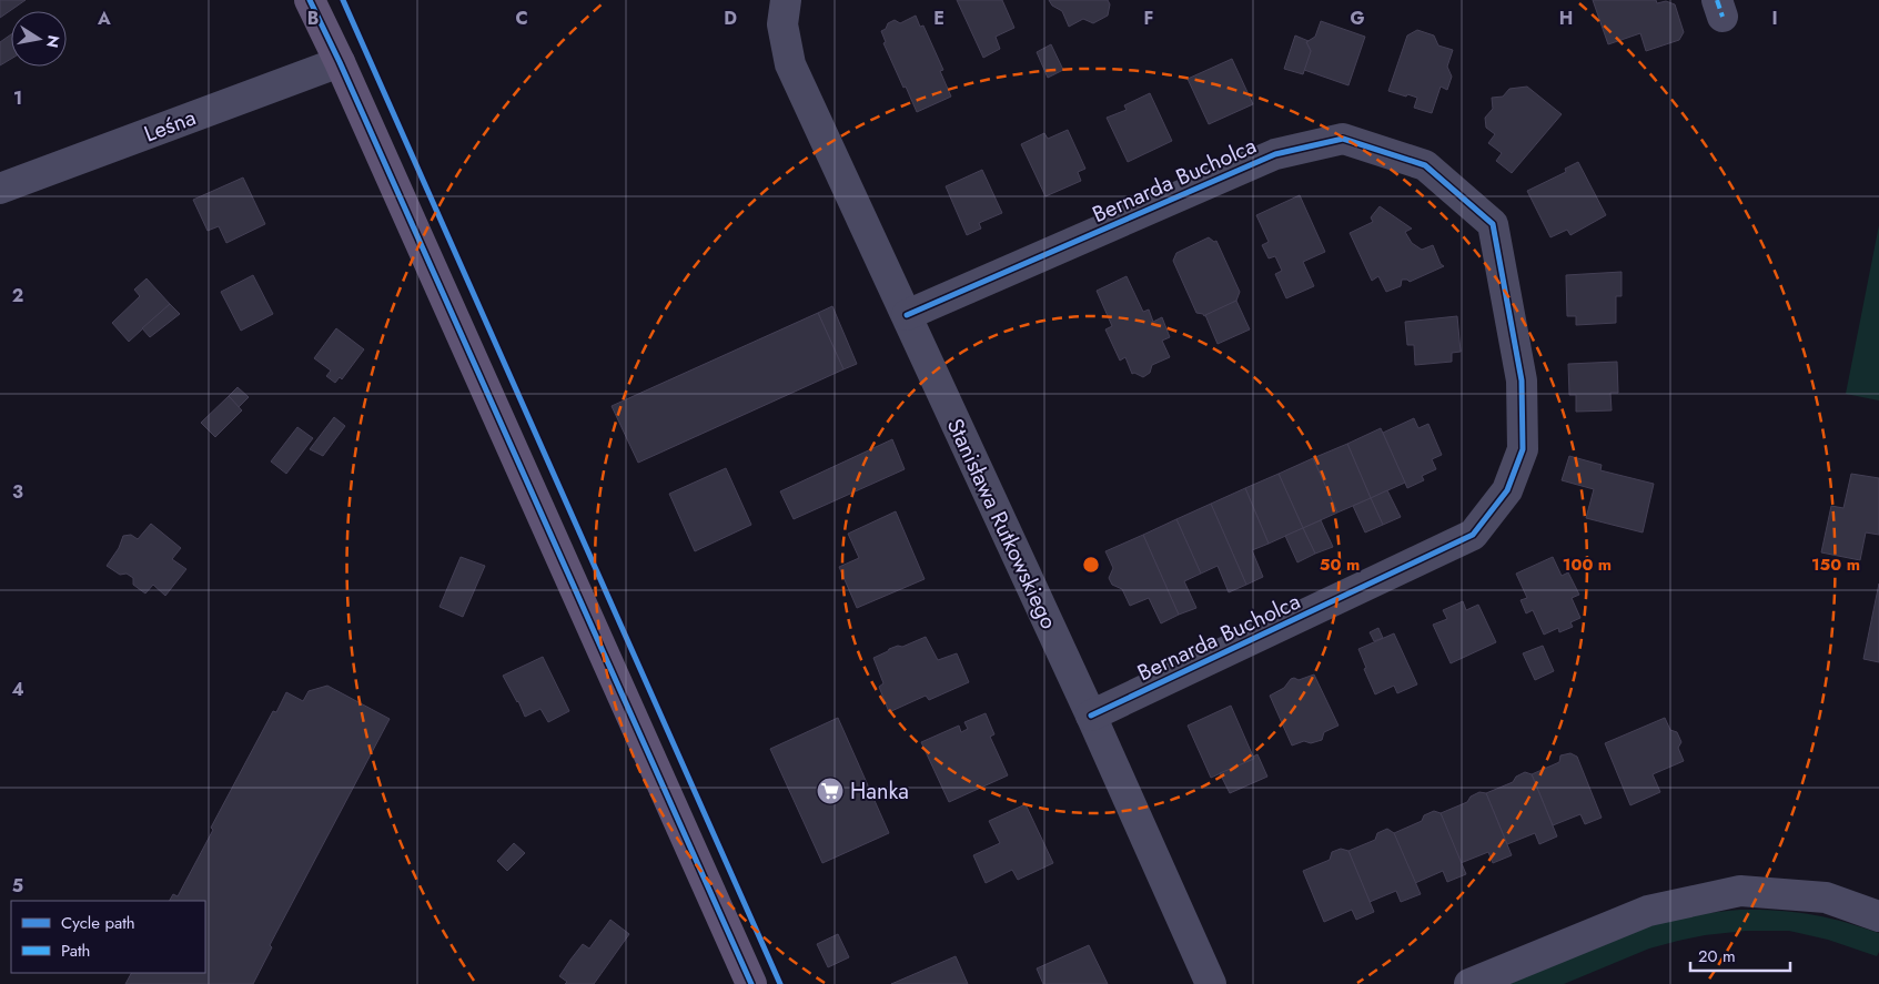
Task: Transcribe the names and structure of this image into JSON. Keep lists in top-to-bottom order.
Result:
{
  "streets": {
    "street": ["Leśna", "Bernarda Bucholca", "Stanisława Rutkowskiego"]
  },
  "crossings": [
    ["Bernarda Bucholca", "Stanisława Rutkowskiego"]
  ],
  "places": {
    "supermarket": ["Hanka"]
  },
  "legend": ["Cycle path", "Path"],
  "scale_bar": "20 m",
  "north": "right",
  "grid": {
    "columns": [
      "A",
      "B",
      "C",
      "D",
      "E",
      "F",
      "G",
      "H",
      "I"
    ],
    "rows": [
      "1",
      "2",
      "3",
      "4",
      "5"
    ]
  },
  "rings": ["50 m", "100 m", "150 m"]
}
